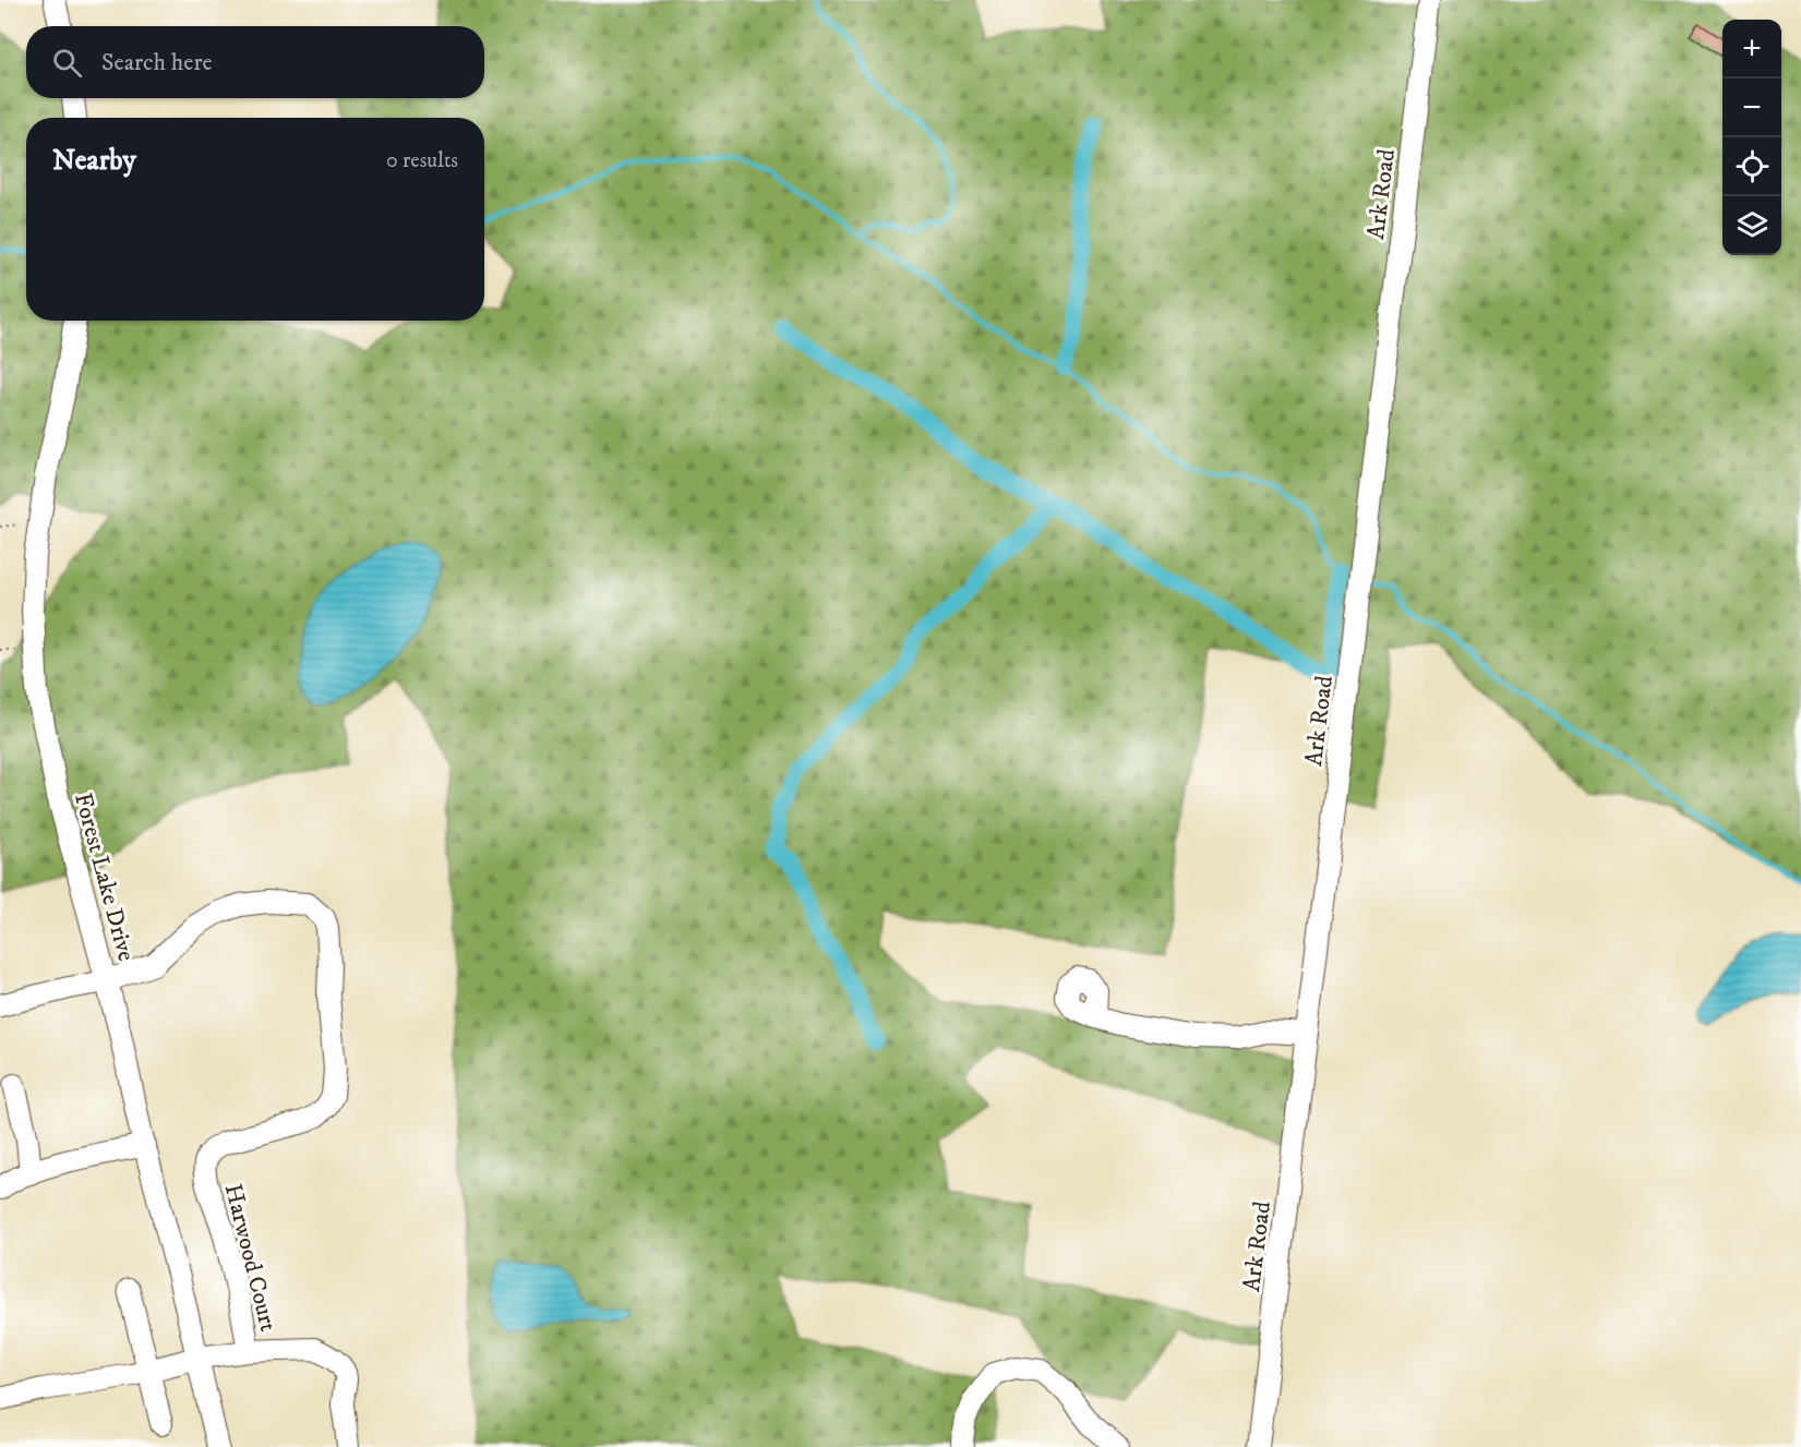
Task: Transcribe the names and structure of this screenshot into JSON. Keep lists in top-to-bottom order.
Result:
{
  "streets": {
    "street": ["Ark Road", "Forest Lake Drive", "Harwood Court"]
  },
  "crossings": [
    ["Forest Lake Drive", "Harwood Court"]
  ],
  "page": {
    "map_buttons": ["+", "−"],
    "search": "Search here",
    "heading": ["Nearby", "0 results"]
  }
}
